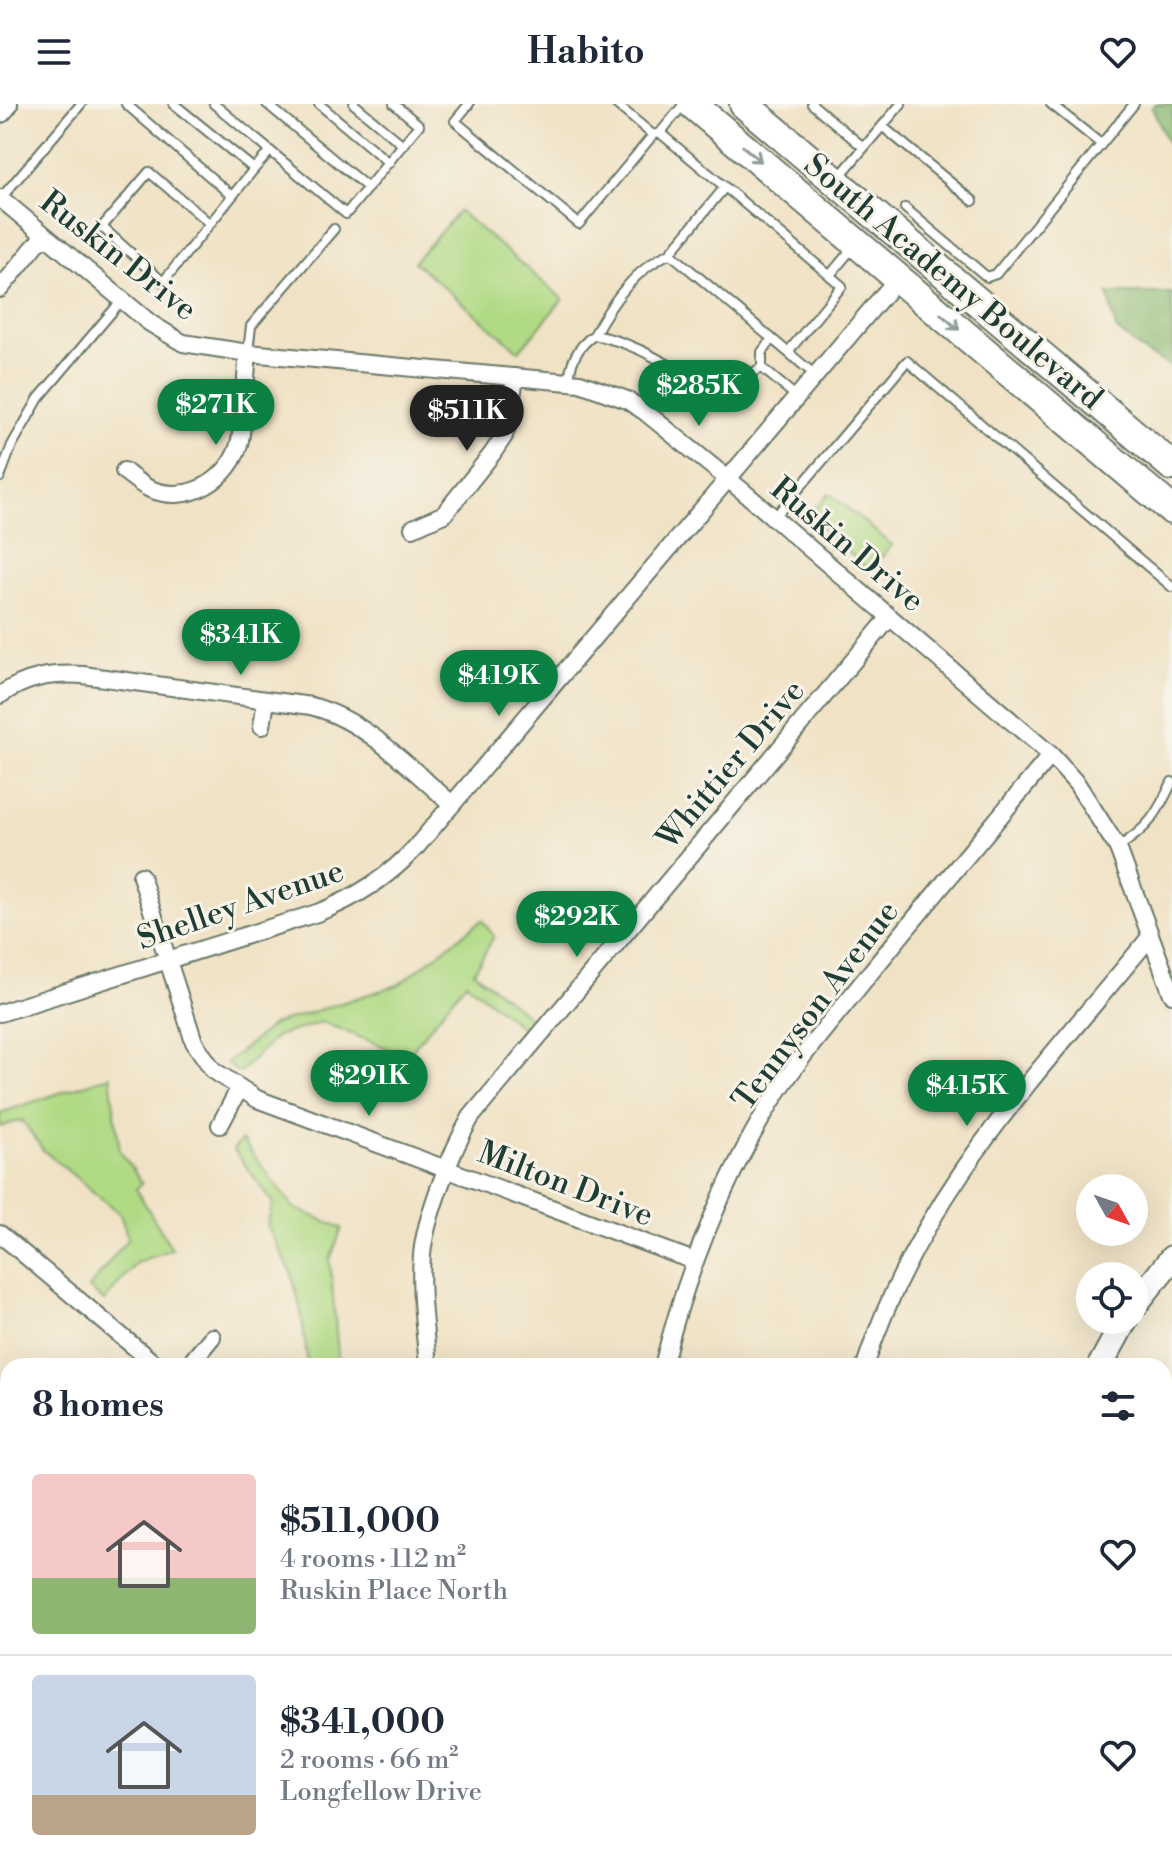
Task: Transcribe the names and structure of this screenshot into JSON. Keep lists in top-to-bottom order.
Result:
{
  "streets": {
    "highway": ["South Academy Boulevard"],
    "street": [
      "Ruskin Drive",
      "Whittier Drive",
      "Shelley Avenue",
      "Tennyson Avenue",
      "Milton Drive"
    ]
  },
  "crossings": [
    ["Ruskin Drive", "Whittier Drive"],
    ["Ruskin Drive", "Shelley Avenue"],
    ["Ruskin Drive", "Tennyson Avenue"],
    ["South Academy Boulevard", "Shelley Avenue"],
    ["Whittier Drive", "Milton Drive"],
    ["Shelley Avenue", "Milton Drive"],
    ["Tennyson Avenue", "Milton Drive"]
  ],
  "north": "bottom right",
  "page": {
    "header": "Habito",
    "price": [
      "$285K",
      "$271K",
      "$511K",
      "$341K",
      "$419K",
      "$292K",
      "$291K",
      "$415K"
    ],
    "heading": "8 homes",
    "list": [
      {
        "name": "$511,000",
        "note": "4 rooms · 112 m² · Ruskin Place North"
      },
      {
        "name": "$341,000",
        "note": "2 rooms · 66 m² · Longfellow Drive"
      }
    ]
  }
}
